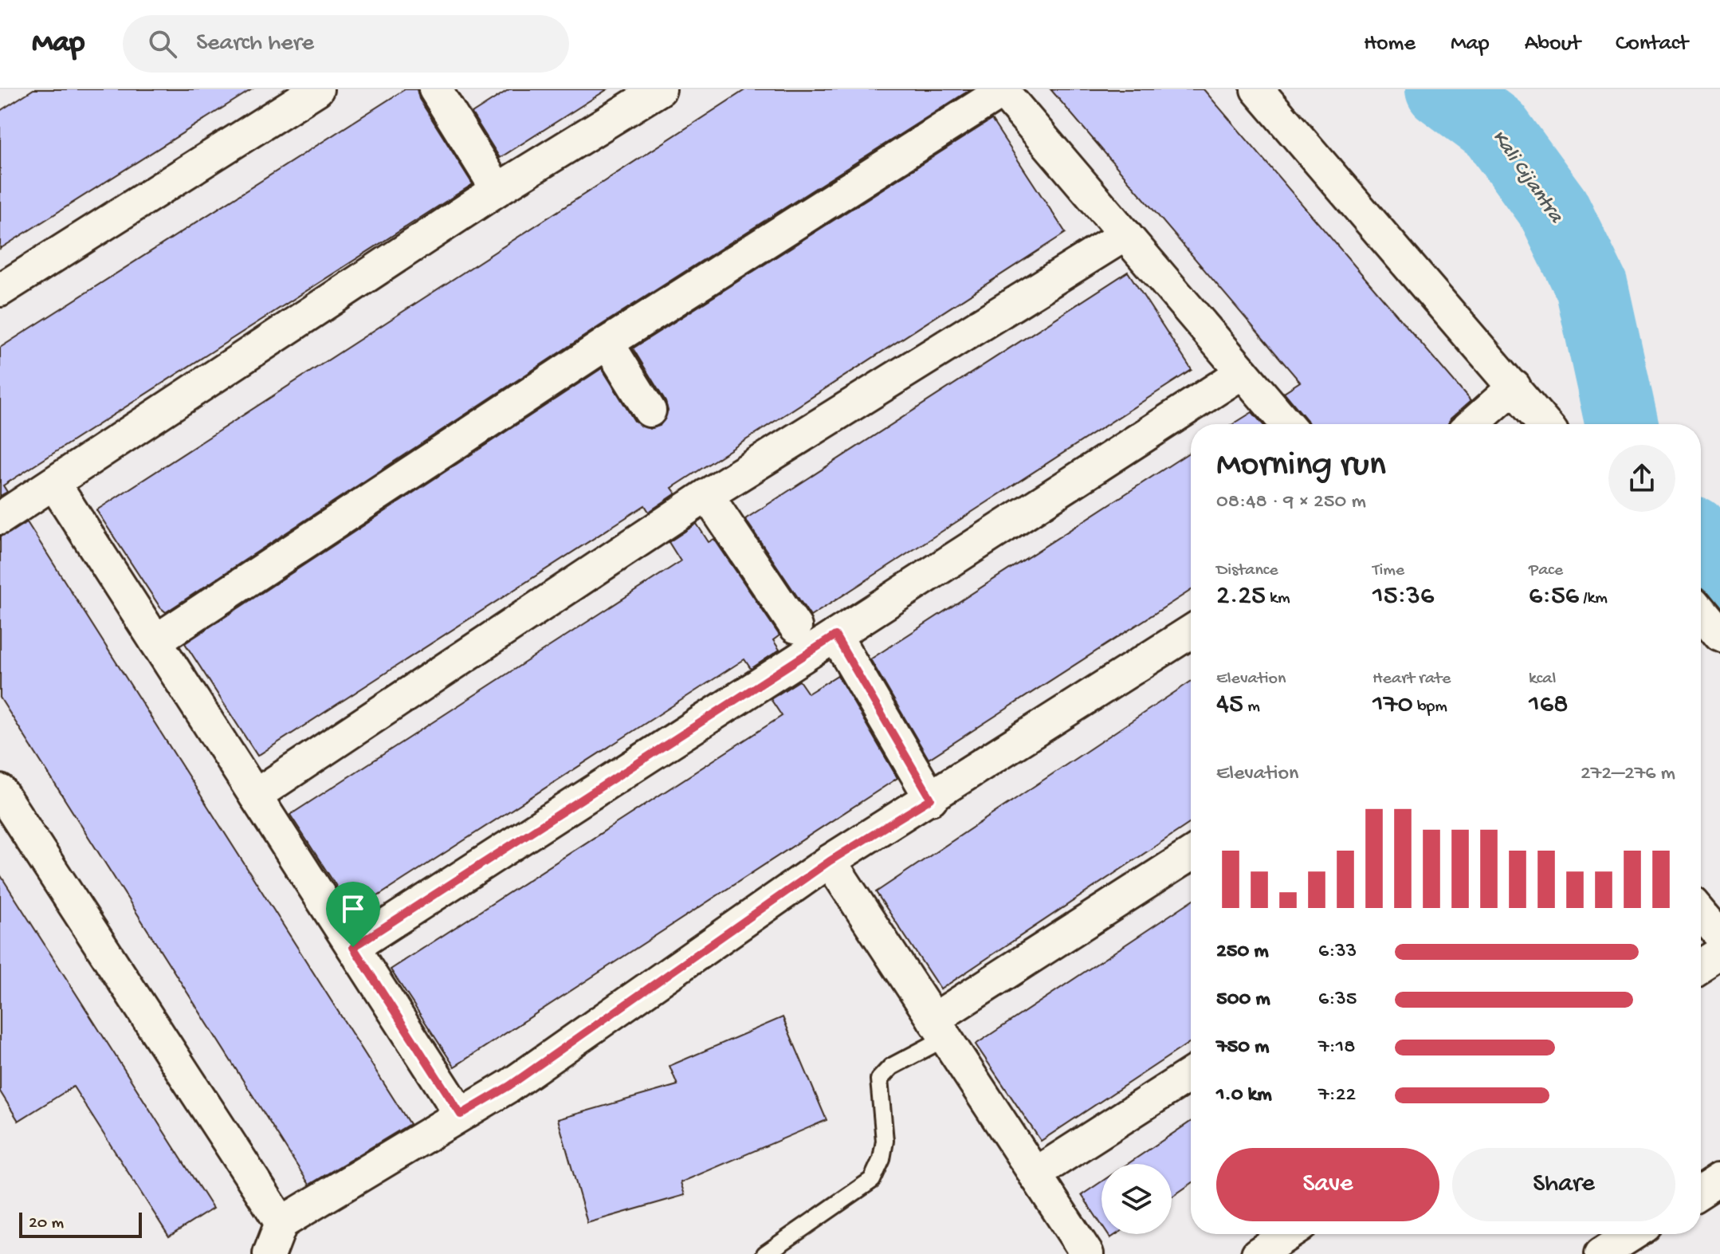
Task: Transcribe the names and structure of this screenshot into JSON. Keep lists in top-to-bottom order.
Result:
{
  "water": ["Kali Cijantra"],
  "scale_bar": "20 m",
  "page": {
    "header": "Map",
    "search": "Search here",
    "nav": [
      "Home",
      "Map",
      "About",
      "Contact"
    ],
    "heading": ["Morning run", "08:48 · 9 × 250 m"],
    "stats": [
      ["Distance", "2.25 km"],
      ["Time", "15:36"],
      ["Pace", "6:56 /km"],
      ["Elevation", "45 m"],
      ["Heart rate", "170 bpm"],
      ["kcal", "168"]
    ],
    "chart": ["Elevation", "272–276 m"],
    "list": [
      {
        "name": "250 m",
        "note": "6:33"
      },
      {
        "name": "500 m",
        "note": "6:35"
      },
      {
        "name": "750 m",
        "note": "7:18"
      },
      {
        "name": "1.0 km",
        "note": "7:22"
      }
    ],
    "buttons": ["Save", "Share"],
    "scale": "20 m"
  }
}
